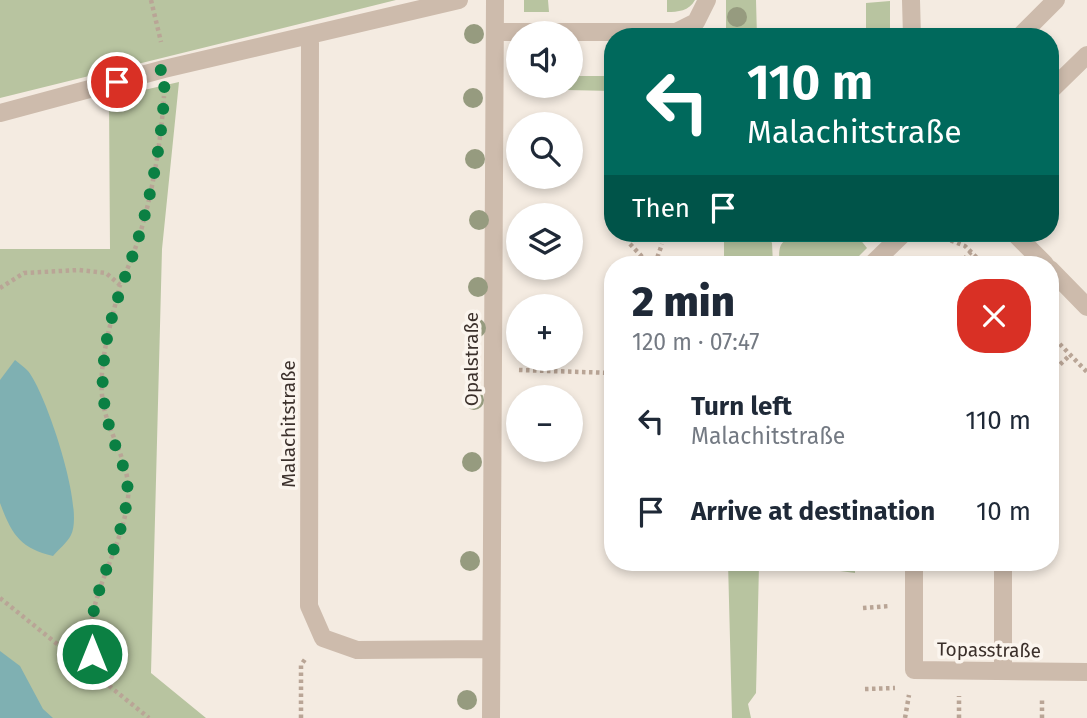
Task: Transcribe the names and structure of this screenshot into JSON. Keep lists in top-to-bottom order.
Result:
{
  "streets": {
    "street": ["Opalstraße", "Malachitstraße", "Topasstraße"]
  },
  "page": {
    "map_buttons": ["+", "−"],
    "turn": ["110 m", "Malachitstraße"],
    "then": "Then",
    "heading": ["2 min", "120 m · 07:47"],
    "list": [
      {
        "name": "Turn left",
        "note": "Malachitstraße",
        "value": "110 m"
      },
      {
        "name": "Arrive at destination",
        "value": "10 m"
      }
    ]
  }
}
